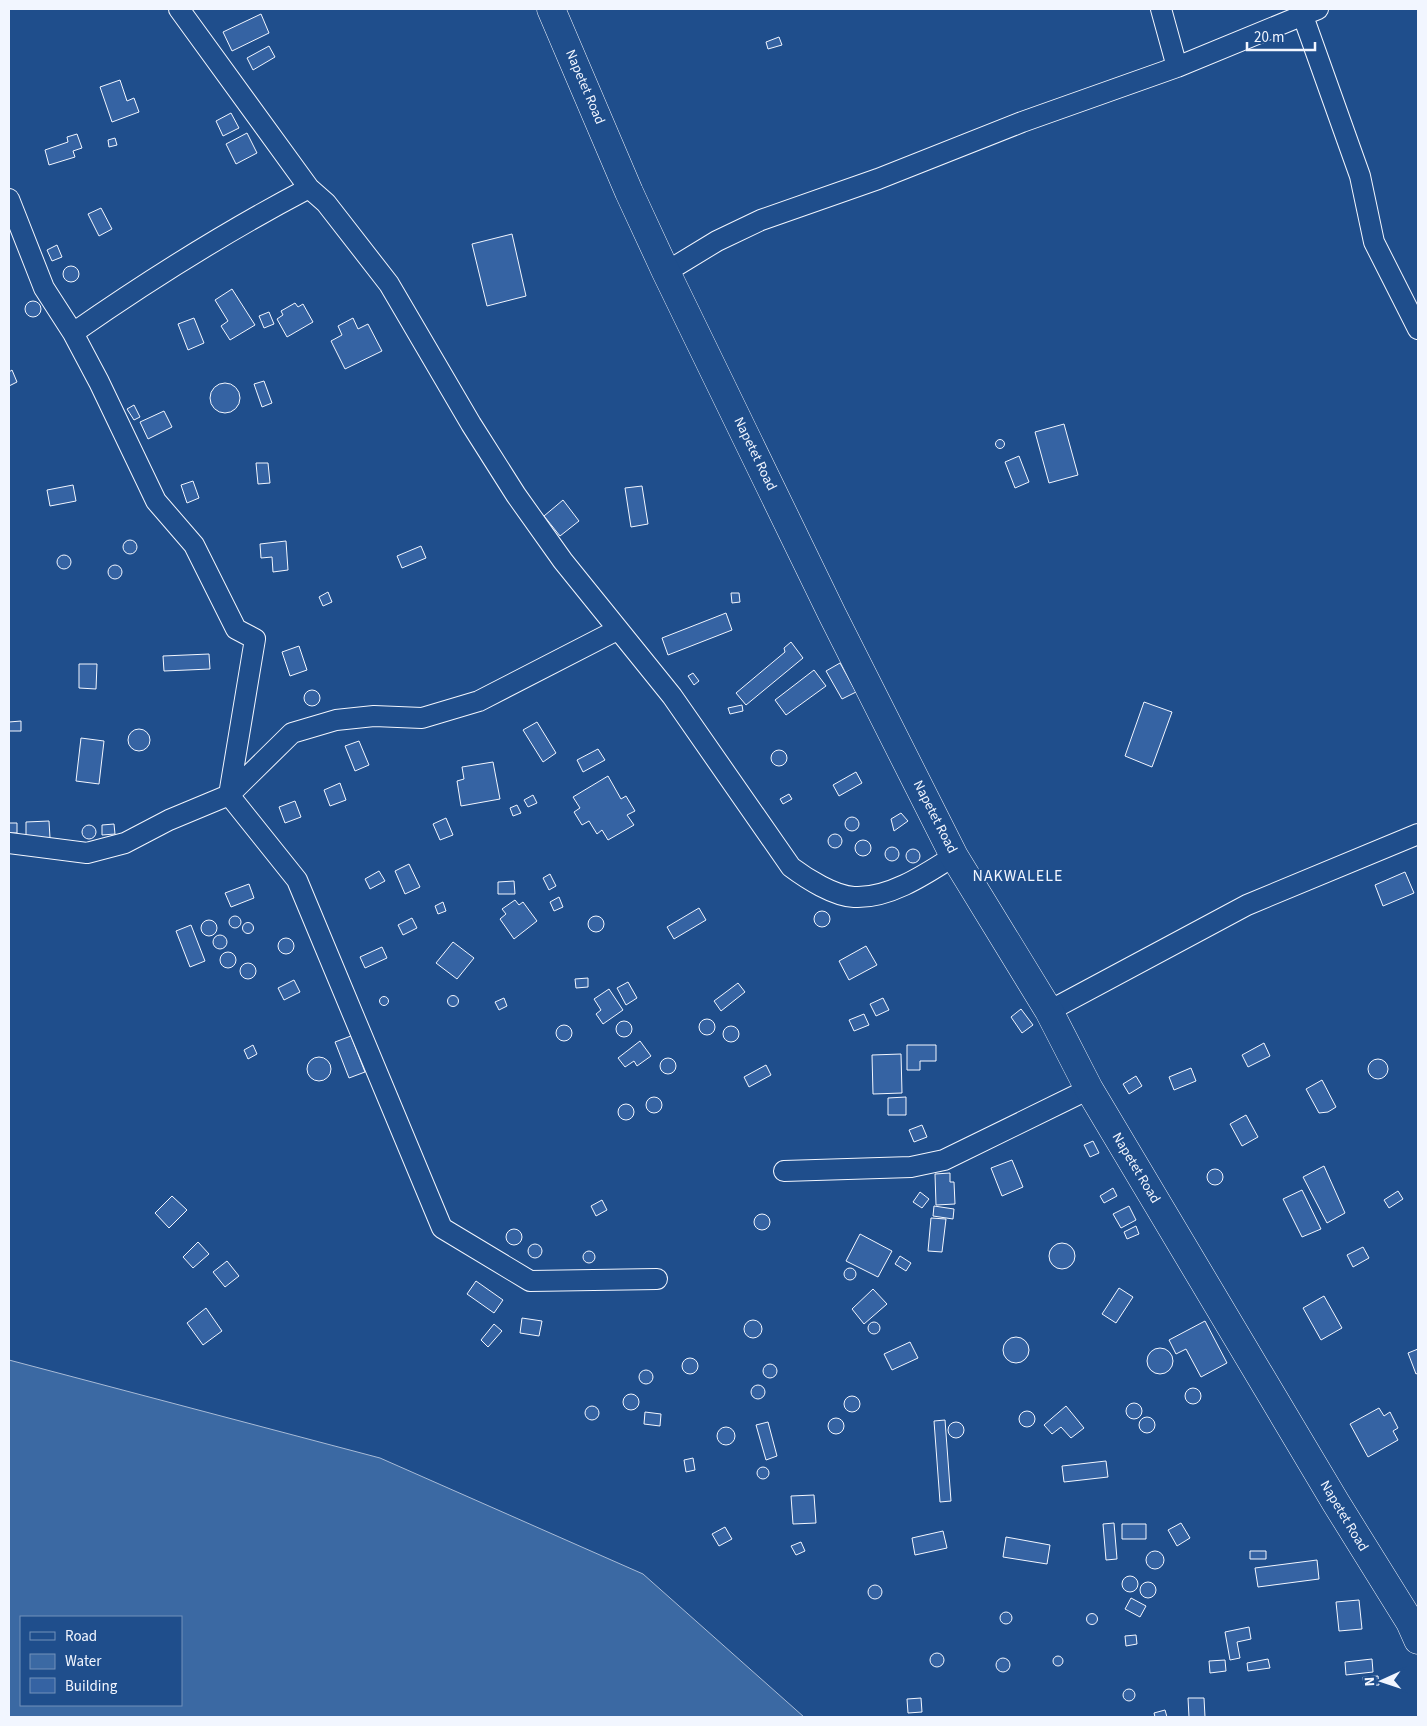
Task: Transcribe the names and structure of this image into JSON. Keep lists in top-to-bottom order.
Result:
{
  "streets": {
    "main road": ["Napetet Road"]
  },
  "districts": ["NAKWALELE"],
  "legend": ["Road", "Water", "Building"],
  "scale_bar": "20 m",
  "north": "left"
}
